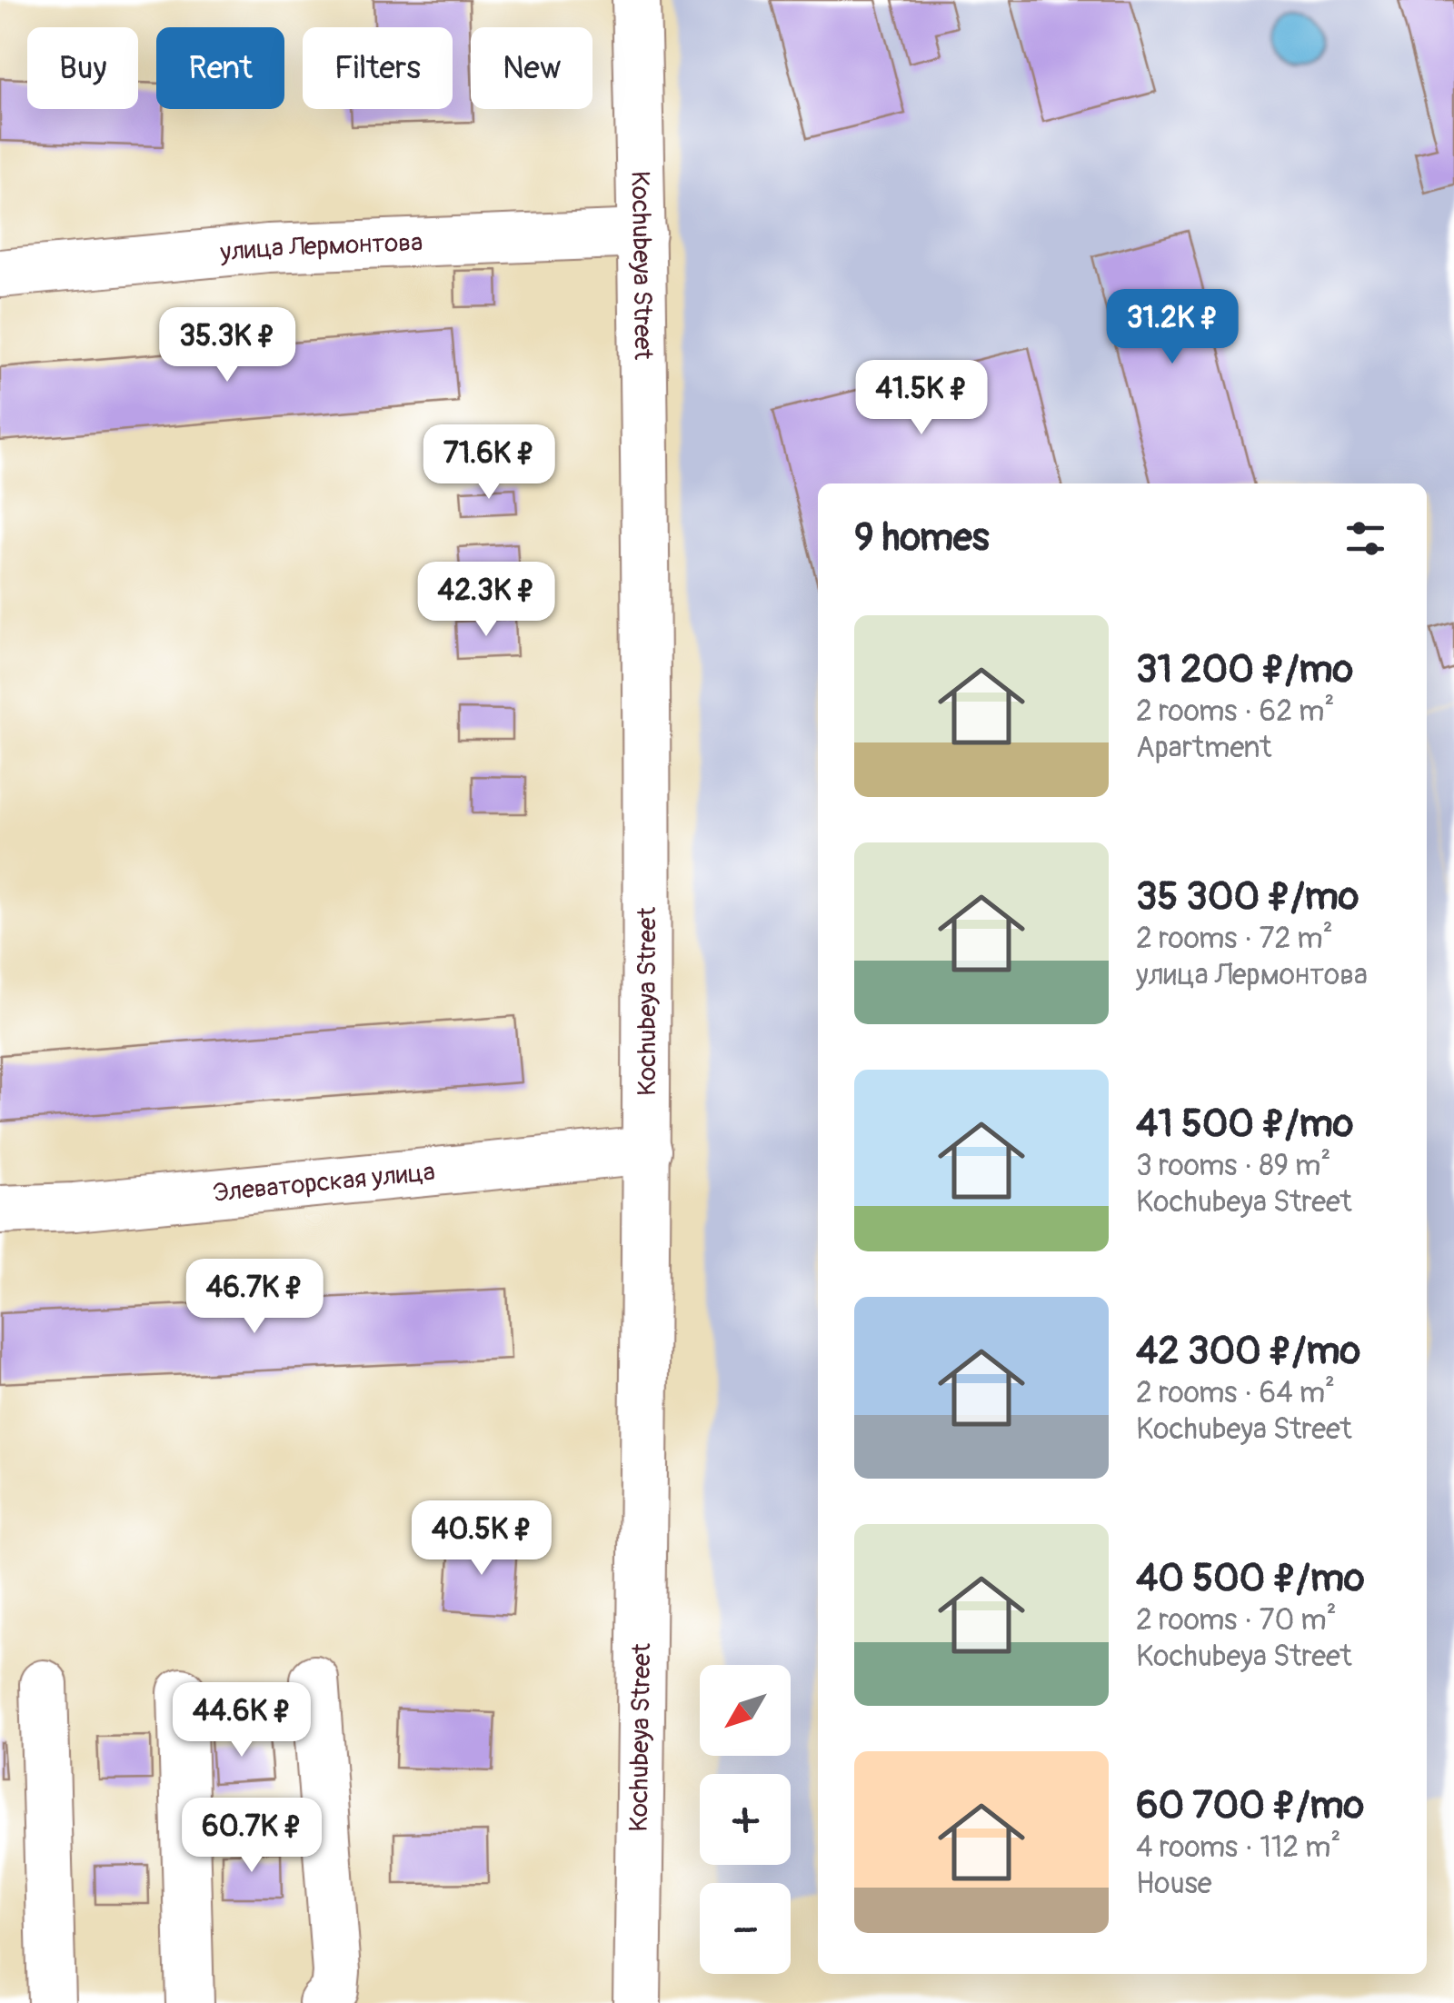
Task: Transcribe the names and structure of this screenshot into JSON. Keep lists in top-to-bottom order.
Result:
{
  "streets": {
    "street": ["улица Лермонтова", "Kochubeya Street", "Элеваторская улица"]
  },
  "crossings": [
    ["улица Лермонтова", "Kochubeya Street"],
    ["Kochubeya Street", "Элеваторская улица"]
  ],
  "north": "bottom left",
  "page": {
    "chip": [
      "Buy",
      "Rent",
      "Filters",
      "New"
    ],
    "price": [
      "31.2K ₽",
      "35.3K ₽",
      "41.5K ₽",
      "71.6K ₽",
      "42.3K ₽",
      "46.7K ₽",
      "40.5K ₽",
      "44.6K ₽",
      "60.7K ₽"
    ],
    "heading": "9 homes",
    "list": [
      {
        "name": "31 200 ₽/mo",
        "note": "2 rooms · 62 m² · Apartment"
      },
      {
        "name": "35 300 ₽/mo",
        "note": "2 rooms · 72 m² · улица Лермонтова"
      },
      {
        "name": "41 500 ₽/mo",
        "note": "3 rooms · 89 m² · Kochubeya Street"
      },
      {
        "name": "42 300 ₽/mo",
        "note": "2 rooms · 64 m² · Kochubeya Street"
      },
      {
        "name": "40 500 ₽/mo",
        "note": "2 rooms · 70 m² · Kochubeya Street"
      },
      {
        "name": "60 700 ₽/mo",
        "note": "4 rooms · 112 m² · House"
      }
    ],
    "map_buttons": ["+", "−"]
  }
}
